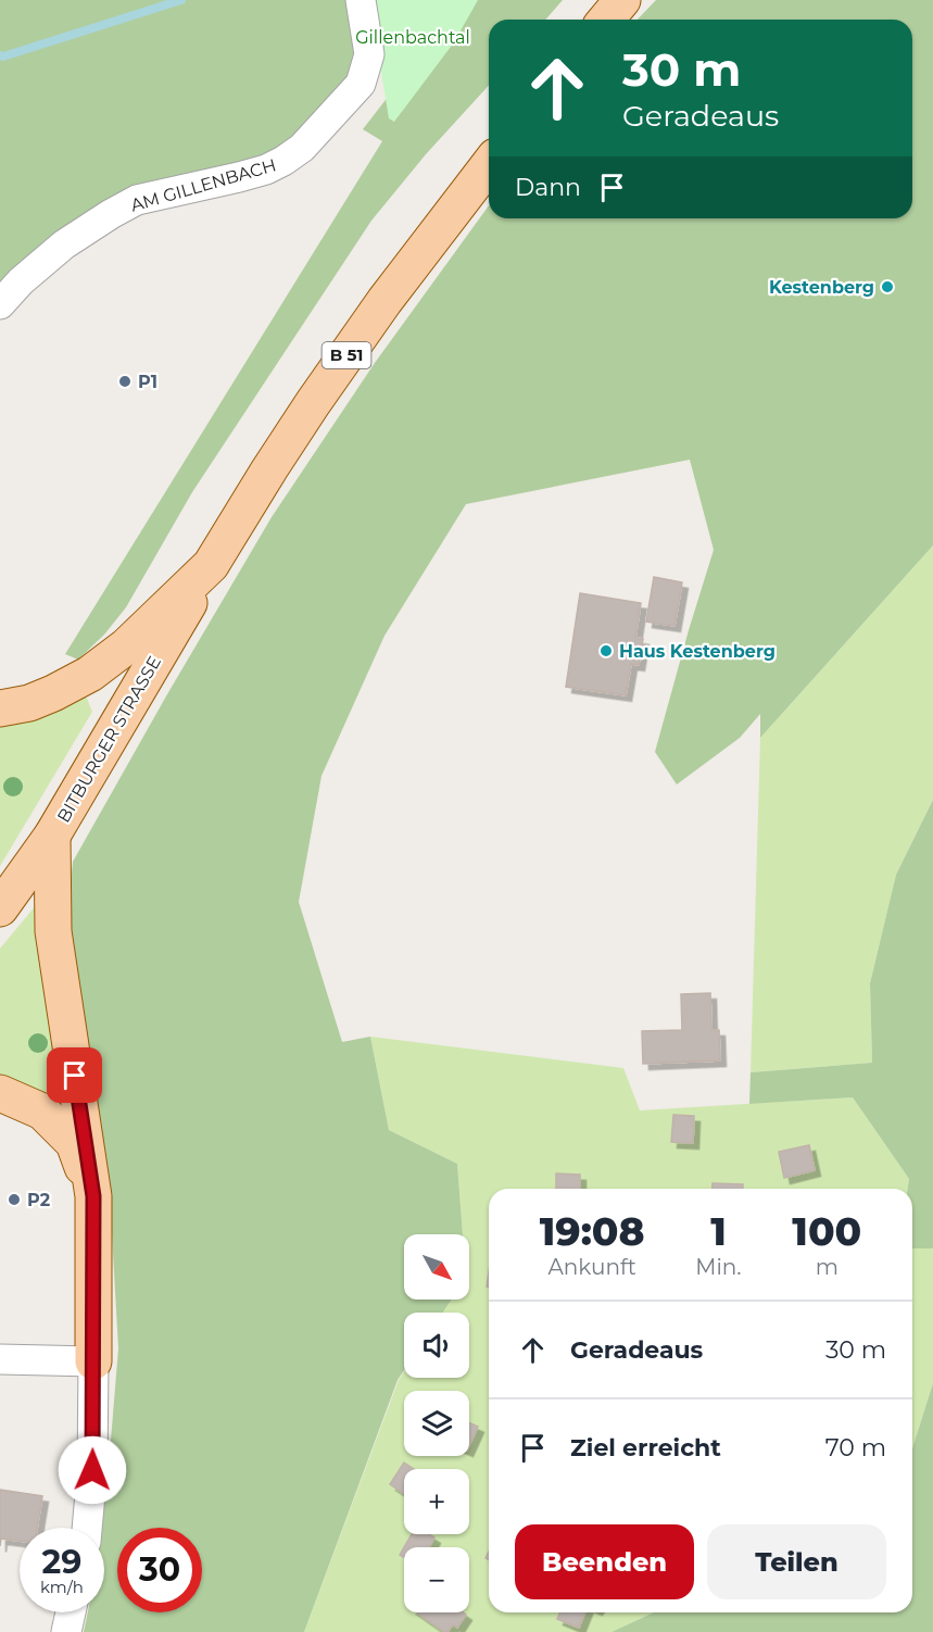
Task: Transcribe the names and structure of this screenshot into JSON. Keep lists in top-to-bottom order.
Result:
{
  "streets": {
    "main road": ["B 51", "BITBURGER STRASSE"],
    "street": ["AM GILLENBACH"]
  },
  "crossings": [
    ["B 51", "BITBURGER STRASSE"]
  ],
  "parks": ["Gillenbachtal"],
  "places": [
    "Kestenberg",
    "P1",
    "Haus Kestenberg",
    "P2"
  ],
  "north": "bottom right",
  "page": {
    "turn": ["30 m", "Geradeaus"],
    "then": "Dann",
    "eta": [
      "19:08",
      "Ankunft",
      "1",
      "Min.",
      "100",
      "m"
    ],
    "map_buttons": ["+", "−"],
    "list": [
      {
        "name": "Geradeaus",
        "value": "30 m"
      },
      {
        "name": "Ziel erreicht",
        "value": "70 m"
      }
    ],
    "buttons": ["Beenden", "Teilen"],
    "speed": "29 km/h",
    "limit": "30"
  }
}
